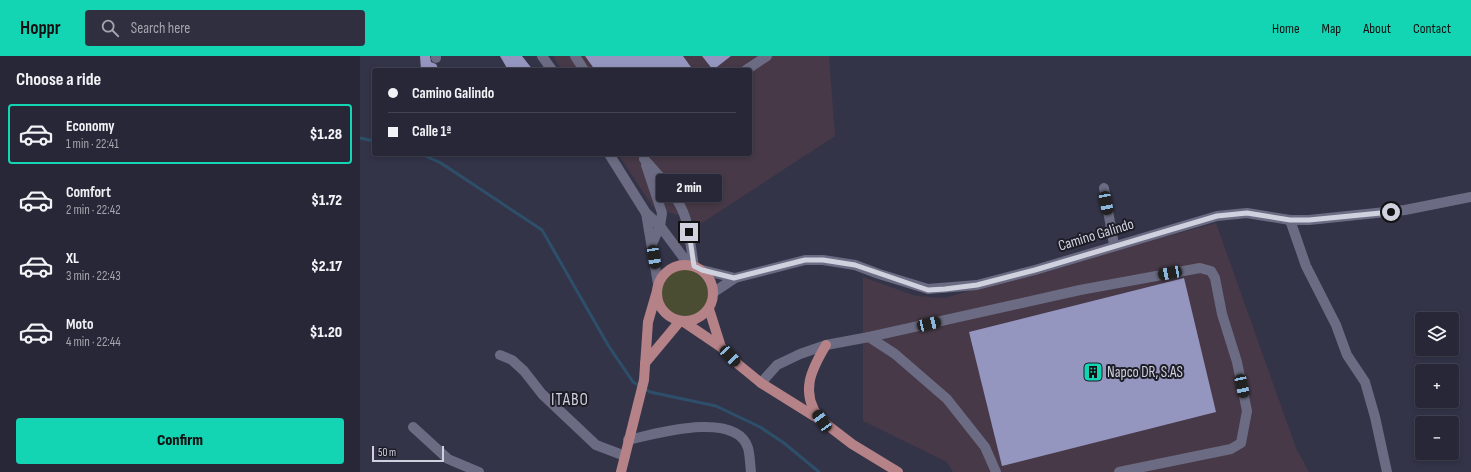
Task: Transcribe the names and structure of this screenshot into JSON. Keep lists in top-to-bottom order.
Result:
{
  "streets": {
    "street": ["Camino Galindo"]
  },
  "districts": ["ITABO"],
  "places": {
    "building": ["Napco DR, S.AS"]
  },
  "scale_bar": "50 m",
  "page": {
    "header": "Hoppr",
    "search": "Search here",
    "nav": [
      "Home",
      "Map",
      "About",
      "Contact"
    ],
    "heading": "Choose a ride",
    "banner": ["Camino Galindo", "Calle 1ª"],
    "list": [
      {
        "name": "Economy",
        "note": "1 min · 22:41",
        "value": "$1.28"
      },
      {
        "name": "Comfort",
        "note": "2 min · 22:42",
        "value": "$1.72"
      },
      {
        "name": "XL",
        "note": "3 min · 22:43",
        "value": "$2.17"
      },
      {
        "name": "Moto",
        "note": "4 min · 22:44",
        "value": "$1.20"
      }
    ],
    "bubble": "2 min",
    "map_buttons": ["+", "−"],
    "buttons": "Confirm",
    "scale": "50 m"
  }
}
